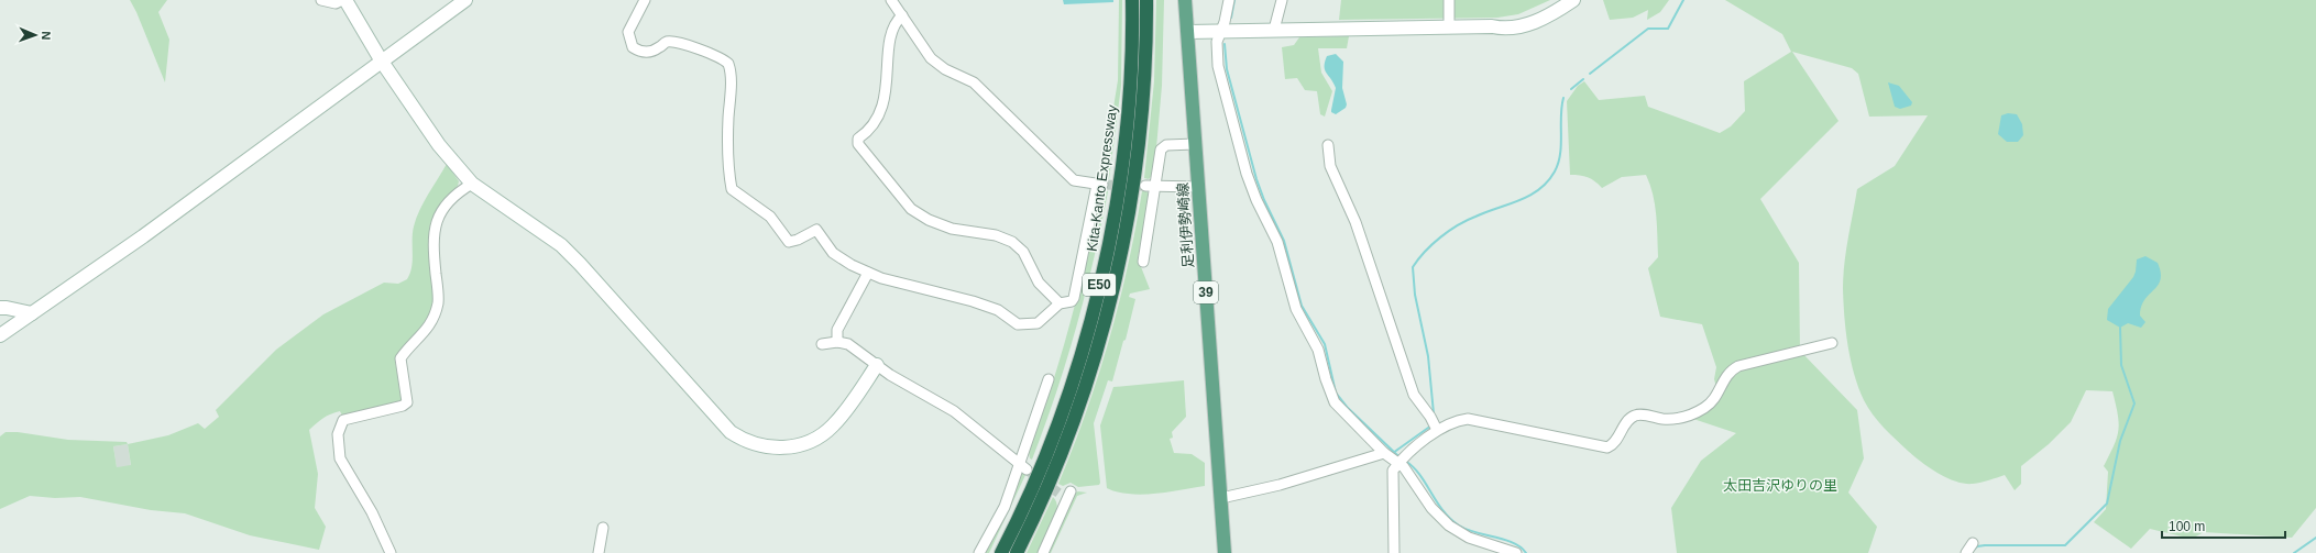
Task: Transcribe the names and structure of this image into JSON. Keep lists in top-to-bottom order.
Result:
{
  "streets": {
    "highway": ["Kita-Kanto Expressway", "E50"],
    "main road": ["足利伊勢崎線", "39"]
  },
  "parks": ["太田吉沢ゆりの里"],
  "scale_bar": "100 m",
  "north": "right"
}
